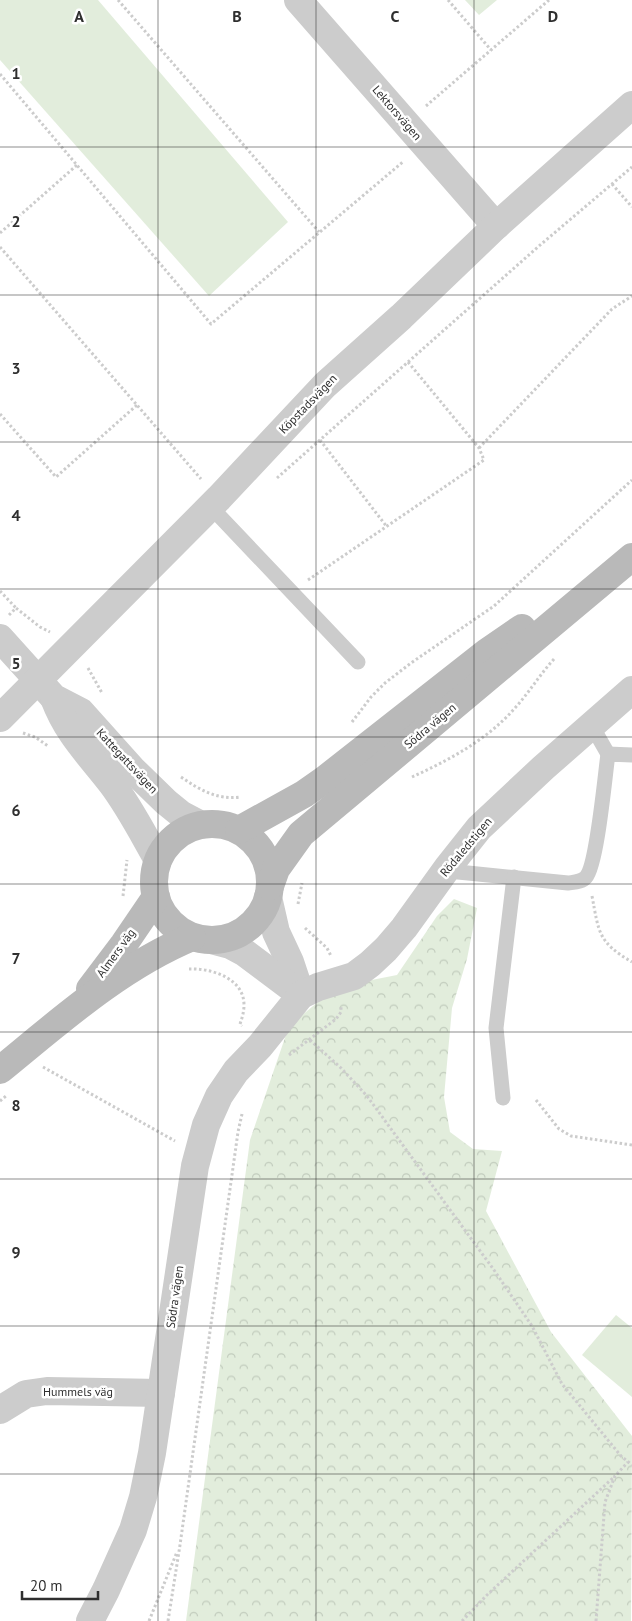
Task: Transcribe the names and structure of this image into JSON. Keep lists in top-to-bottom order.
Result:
{
  "streets": {
    "street": [
      "Lektorsvägen",
      "Köpstadsvägen",
      "Södra vägen",
      "Kattegattsvägen",
      "Rödaledstigen",
      "Almers väg",
      "Hummels väg"
    ]
  },
  "crossings": [
    ["Lektorsvägen", "Köpstadsvägen"],
    ["Köpstadsvägen", "Kattegattsvägen"],
    ["Södra vägen", "Kattegattsvägen"],
    ["Södra vägen", "Rödaledstigen"],
    ["Södra vägen", "Almers väg"],
    ["Södra vägen", "Hummels väg"],
    ["Kattegattsvägen", "Almers väg"]
  ],
  "scale_bar": "20 m",
  "grid": {
    "columns": [
      "A",
      "B",
      "C",
      "D"
    ],
    "rows": [
      "1",
      "2",
      "3",
      "4",
      "5",
      "6",
      "7",
      "8",
      "9"
    ]
  }
}
